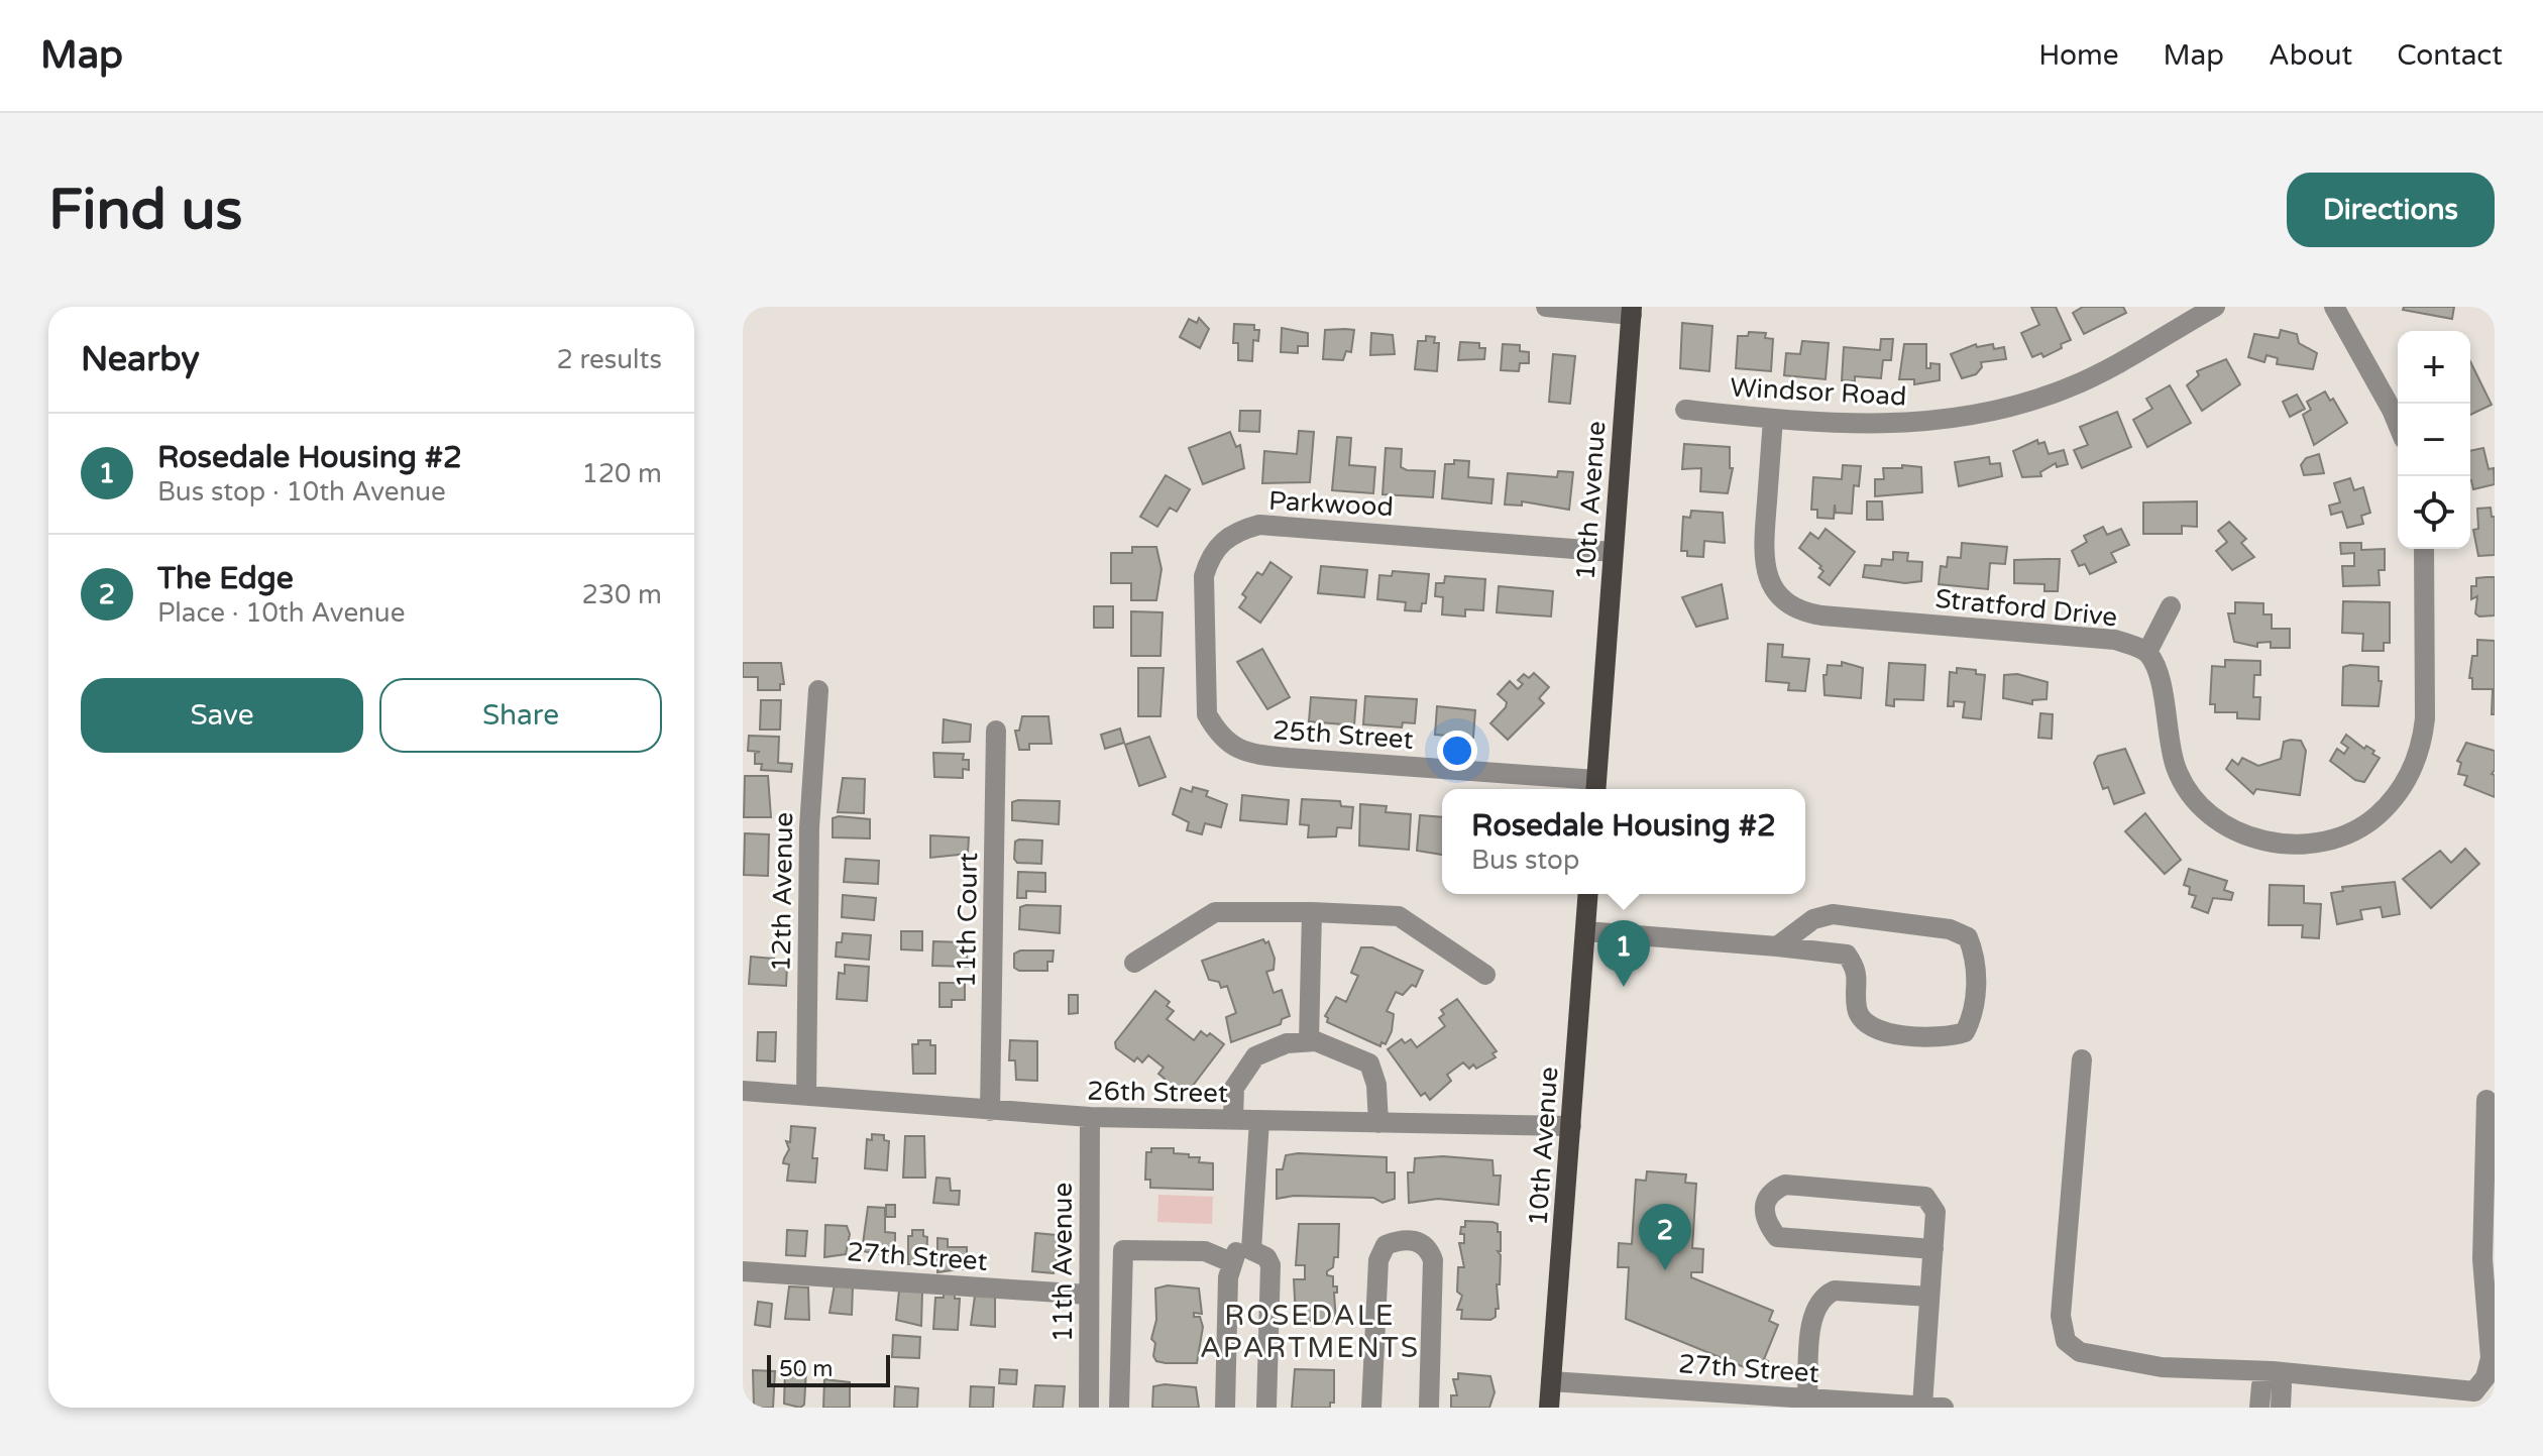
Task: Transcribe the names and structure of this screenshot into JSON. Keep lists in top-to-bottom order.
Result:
{
  "streets": {
    "main road": ["10th Avenue"],
    "street": [
      "Windsor Road",
      "Parkwood",
      "Stratford Drive",
      "25th Street",
      "12th Avenue",
      "11th Court",
      "26th Street",
      "27th Street",
      "11th Avenue"
    ]
  },
  "crossings": [
    ["Windsor Road", "Stratford Drive"],
    ["10th Avenue", "Parkwood"],
    ["10th Avenue", "25th Street"],
    ["10th Avenue", "26th Street"],
    ["10th Avenue", "27th Street"],
    ["Parkwood", "25th Street"],
    ["12th Avenue", "26th Street"],
    ["11th Court", "26th Street"],
    ["26th Street", "11th Avenue"],
    ["27th Street", "11th Avenue"]
  ],
  "districts": ["ROSEDALE APARTMENTS"],
  "scale_bar": "50 m",
  "page": {
    "header": "Map",
    "nav": [
      "Home",
      "Map",
      "About",
      "Contact"
    ],
    "buttons": [
      "Directions",
      ["Save", "Share"]
    ],
    "title": "Find us",
    "heading": ["Nearby", "2 results"],
    "map_buttons": ["+", "−"],
    "list": [
      {
        "mark": "1",
        "name": "Rosedale Housing #2",
        "note": "Bus stop · 10th Avenue",
        "value": "120 m"
      },
      {
        "mark": "2",
        "name": "The Edge",
        "note": "Place · 10th Avenue",
        "value": "230 m"
      }
    ],
    "popup": ["Rosedale Housing #2", "Bus stop"],
    "pins": ["1", "2"],
    "scale": "50 m"
  }
}
